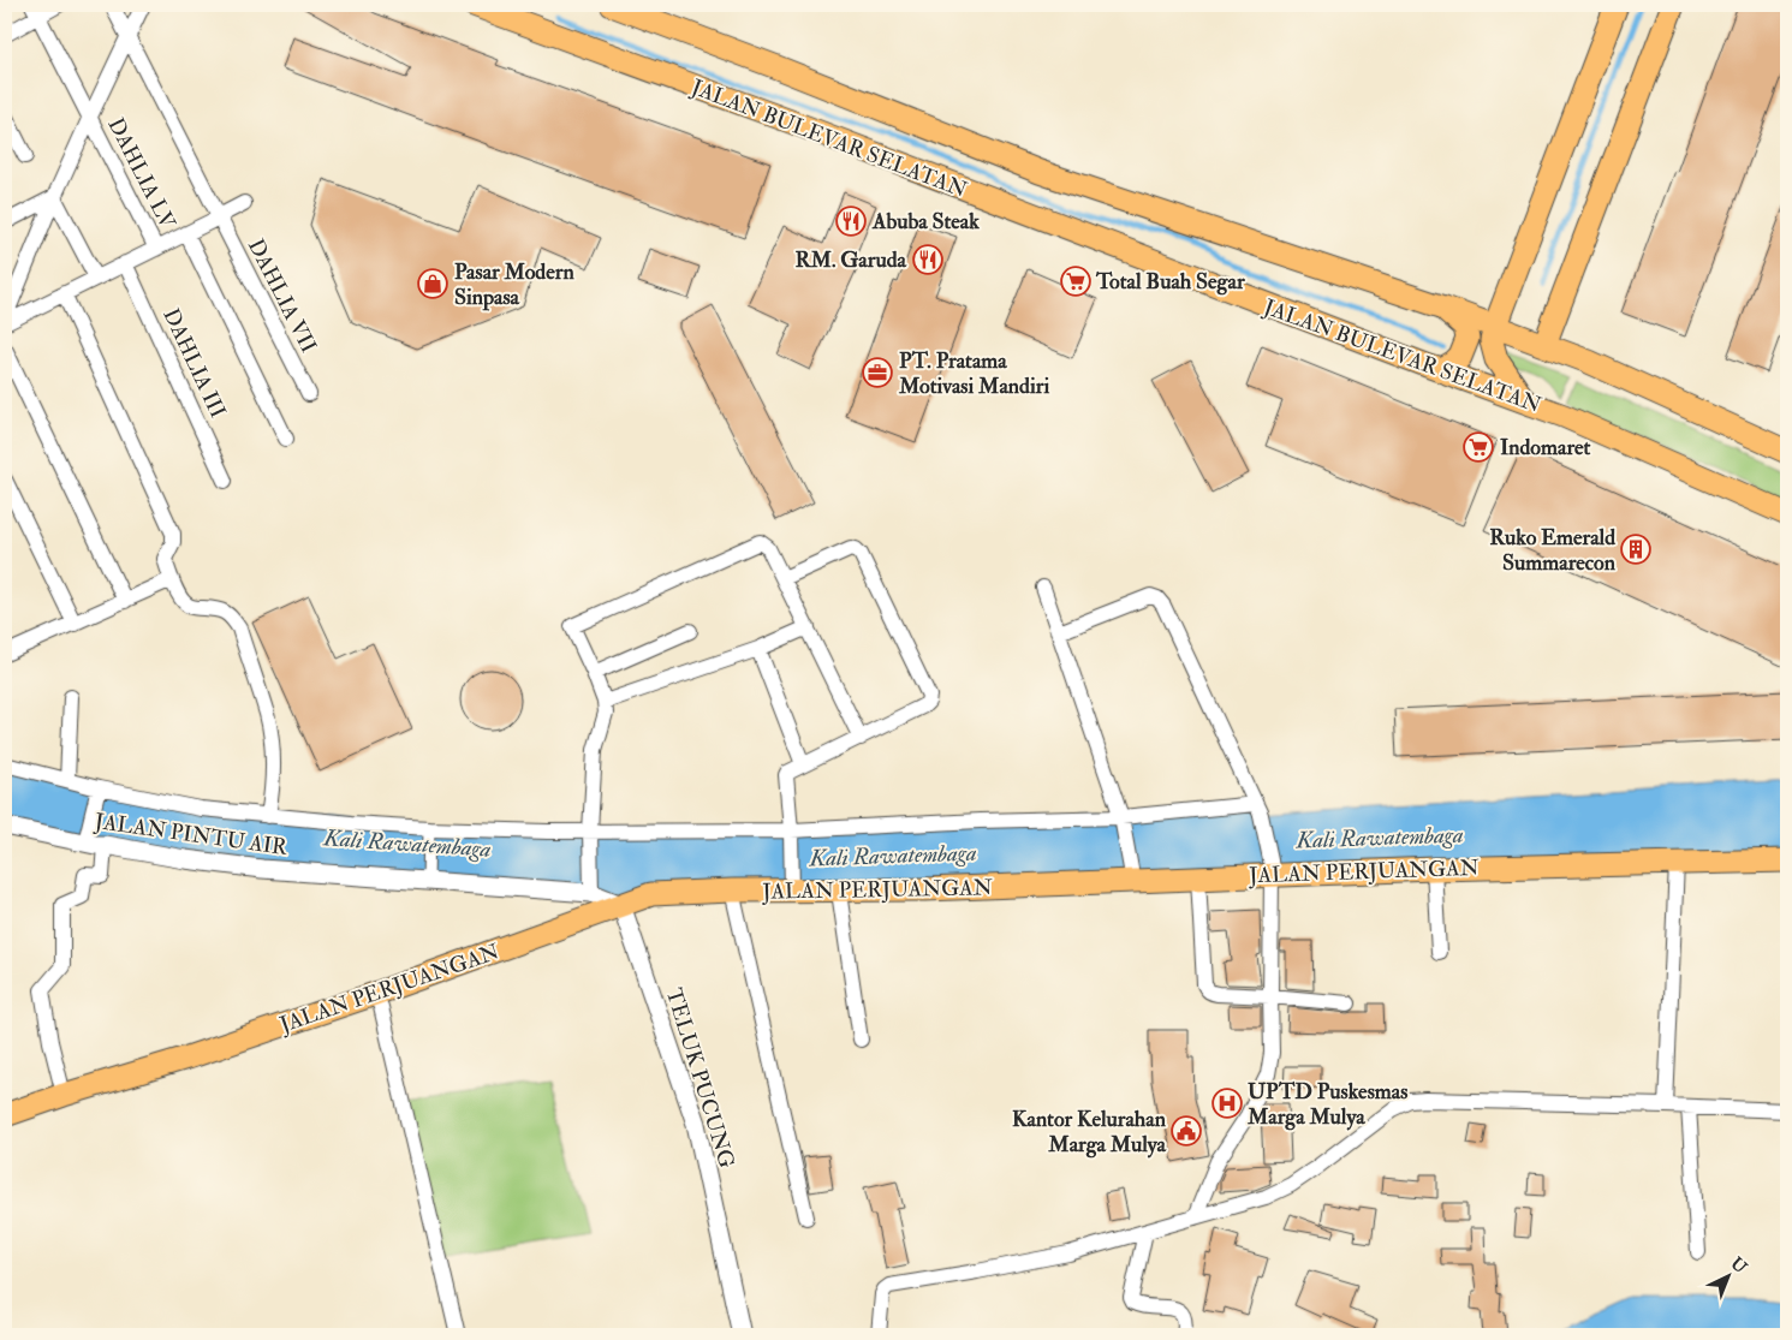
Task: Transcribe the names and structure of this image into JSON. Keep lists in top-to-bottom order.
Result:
{
  "streets": {
    "main road": ["JALAN BULEVAR SELATAN", "JALAN PERJUANGAN"],
    "street": [
      "DAHLIA LV",
      "DAHLIA VII",
      "DAHLIA III",
      "JALAN PINTU AIR",
      "TELUK PUCUNG"
    ]
  },
  "crossings": [
    ["JALAN PINTU AIR", "JALAN PERJUANGAN"],
    ["JALAN PINTU AIR", "TELUK PUCUNG"],
    ["JALAN PERJUANGAN", "TELUK PUCUNG"]
  ],
  "water": ["Kali Rawatembaga"],
  "places": {
    "restaurant": ["Abuba Steak", "RM. Garuda"],
    "supermarket": ["Total Buah Segar", "Indomaret"],
    "shop": ["Pasar Modern Sinpasa"],
    "office": ["PT. Pratama Motivasi Mandiri"],
    "building": ["Ruko Emerald Summarecon"],
    "hospital": ["UPTD Puskesmas Marga Mulya"],
    "public building": ["Kantor Kelurahan Marga Mulya"]
  },
  "north": "top right"
}
